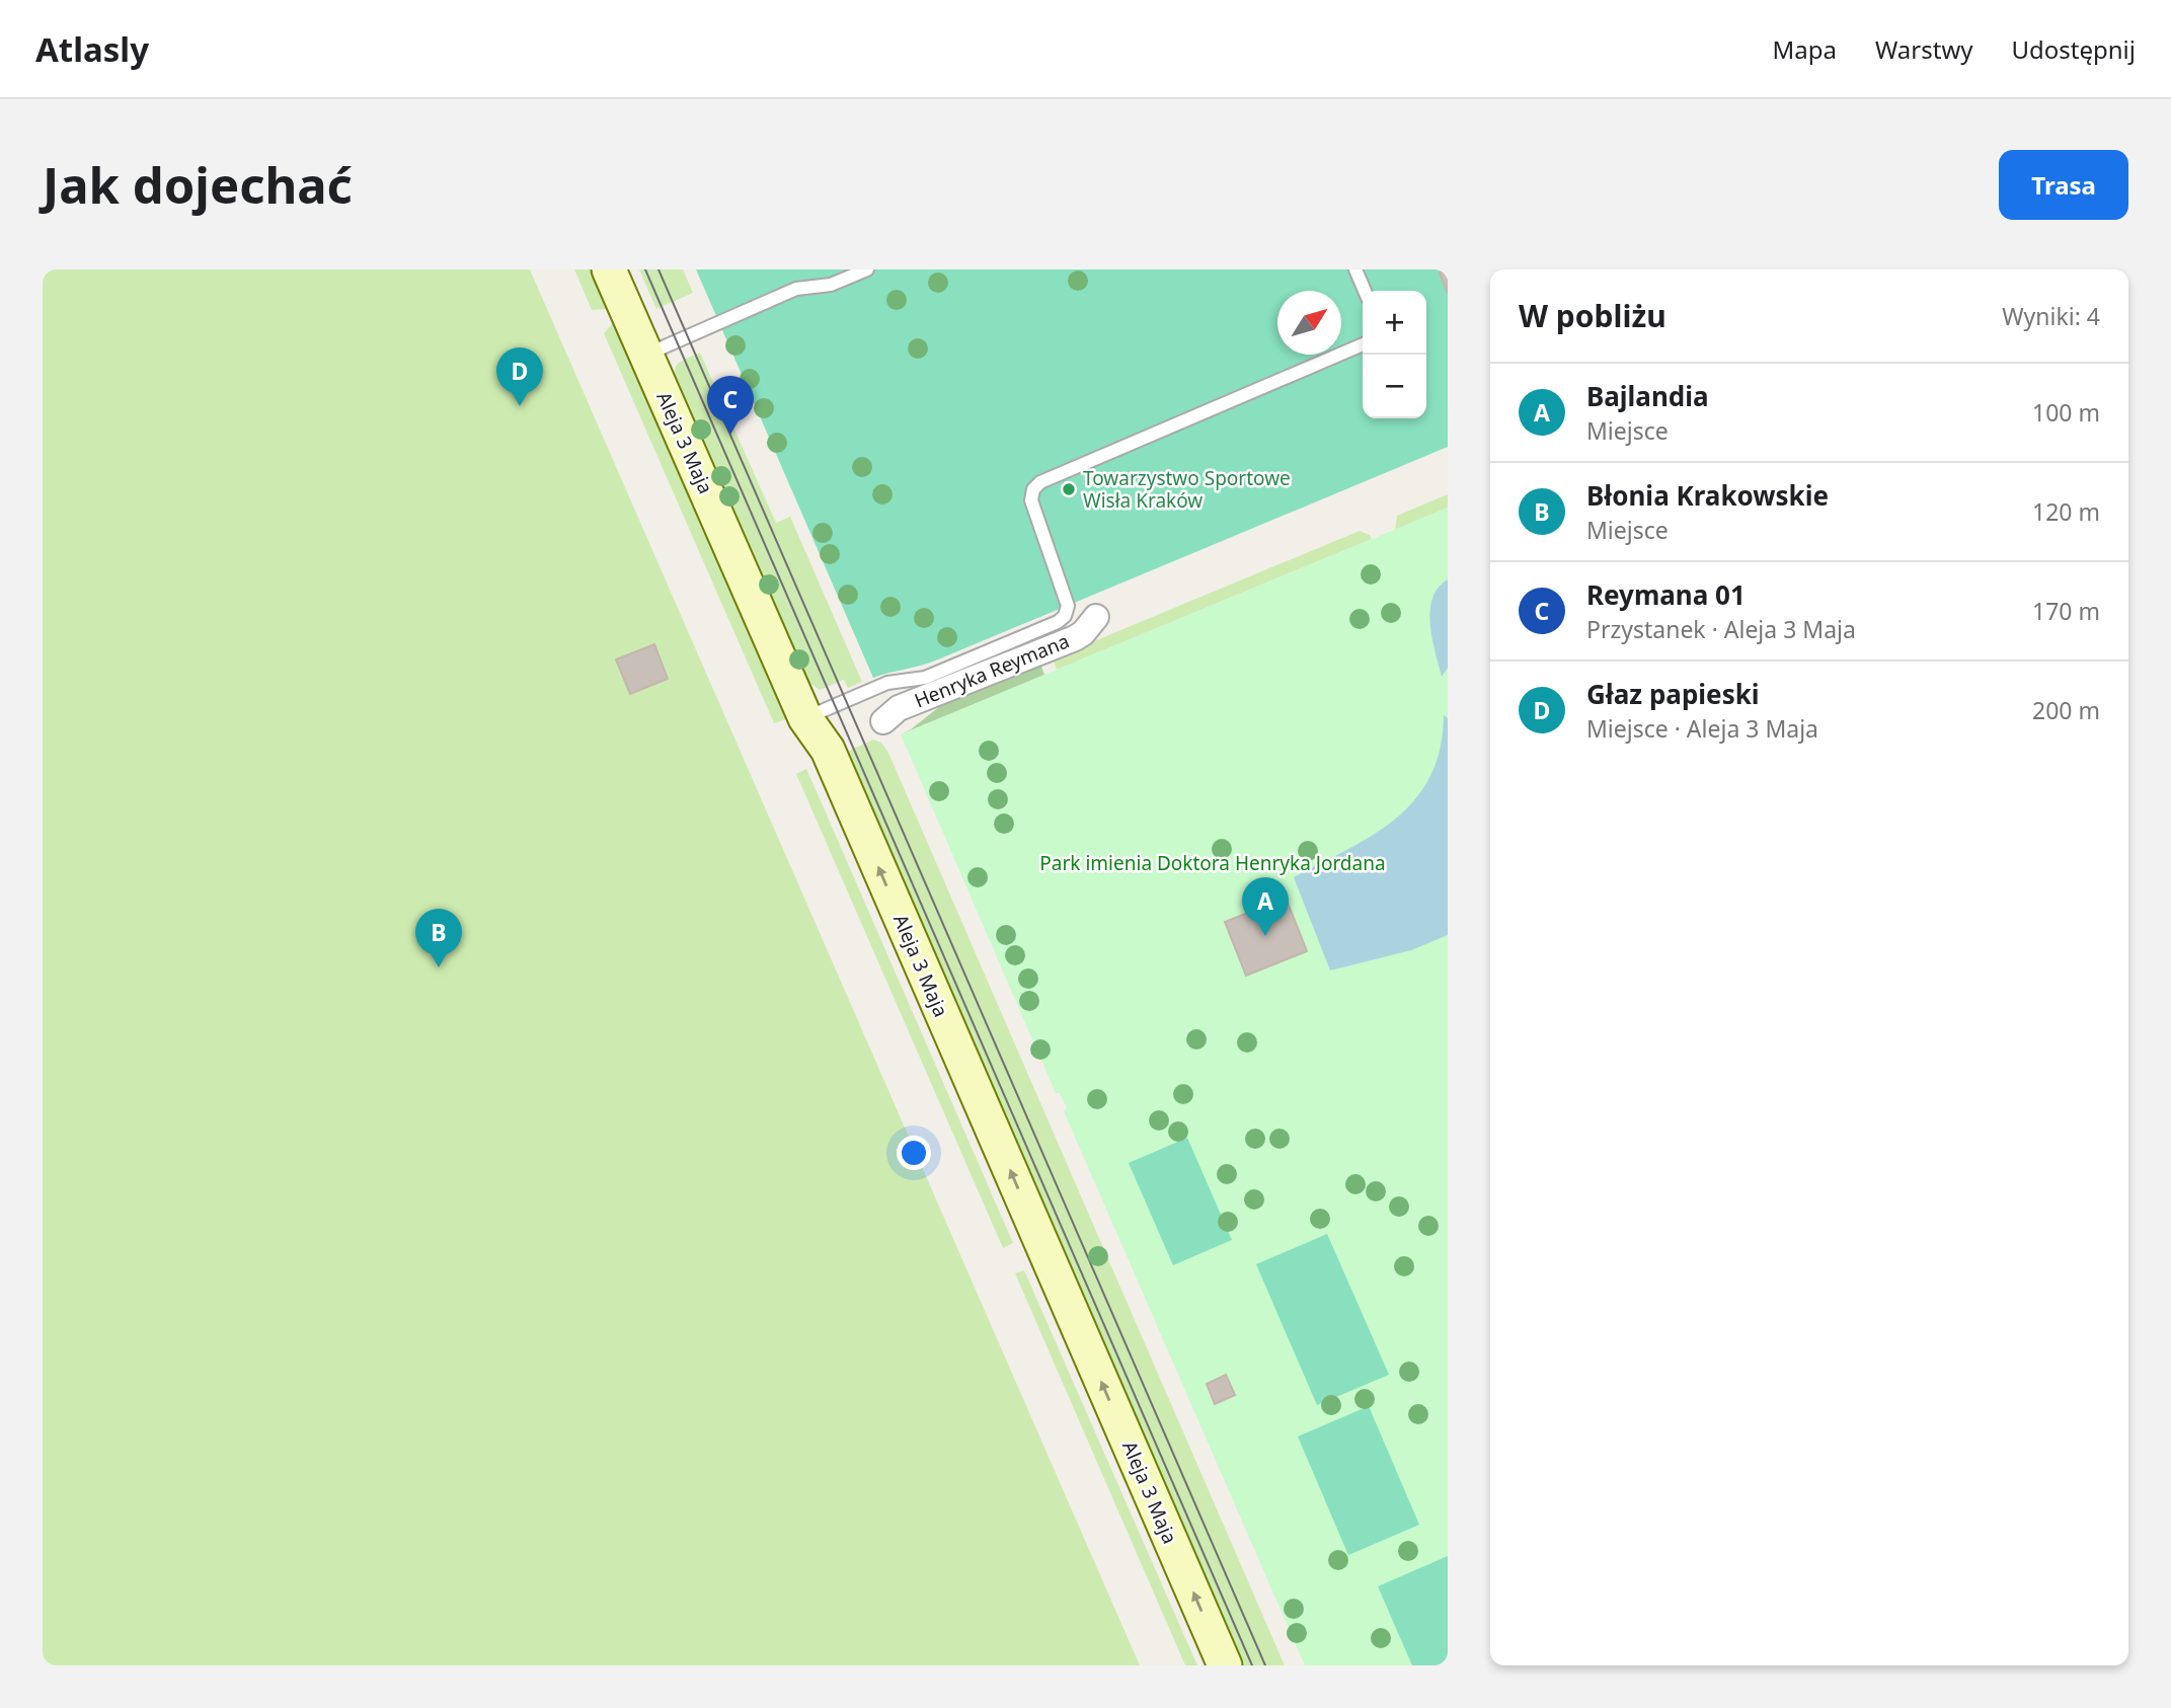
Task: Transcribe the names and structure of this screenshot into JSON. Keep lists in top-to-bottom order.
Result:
{
  "streets": {
    "street": ["Aleja 3 Maja", "Henryka Reymana"]
  },
  "one_way": ["Aleja 3 Maja"],
  "parks": ["Park imienia Doktora Henryka Jordana"],
  "places": ["Towarzystwo Sportowe Wisła Kraków"],
  "north": "top right",
  "page": {
    "header": "Atlasly",
    "nav": ["Mapa", "Warstwy", "Udostępnij"],
    "buttons": "Trasa",
    "title": "Jak dojechać",
    "heading": ["W pobliżu", "Wyniki: 4"],
    "map_buttons": ["+", "−"],
    "pins": [
      "D",
      "C",
      "A",
      "B"
    ],
    "list": [
      {
        "mark": "A",
        "name": "Bajlandia",
        "note": "Miejsce",
        "value": "100 m"
      },
      {
        "mark": "B",
        "name": "Błonia Krakowskie",
        "note": "Miejsce",
        "value": "120 m"
      },
      {
        "mark": "C",
        "name": "Reymana 01",
        "note": "Przystanek · Aleja 3 Maja",
        "value": "170 m"
      },
      {
        "mark": "D",
        "name": "Głaz papieski",
        "note": "Miejsce · Aleja 3 Maja",
        "value": "200 m"
      }
    ]
  }
}
